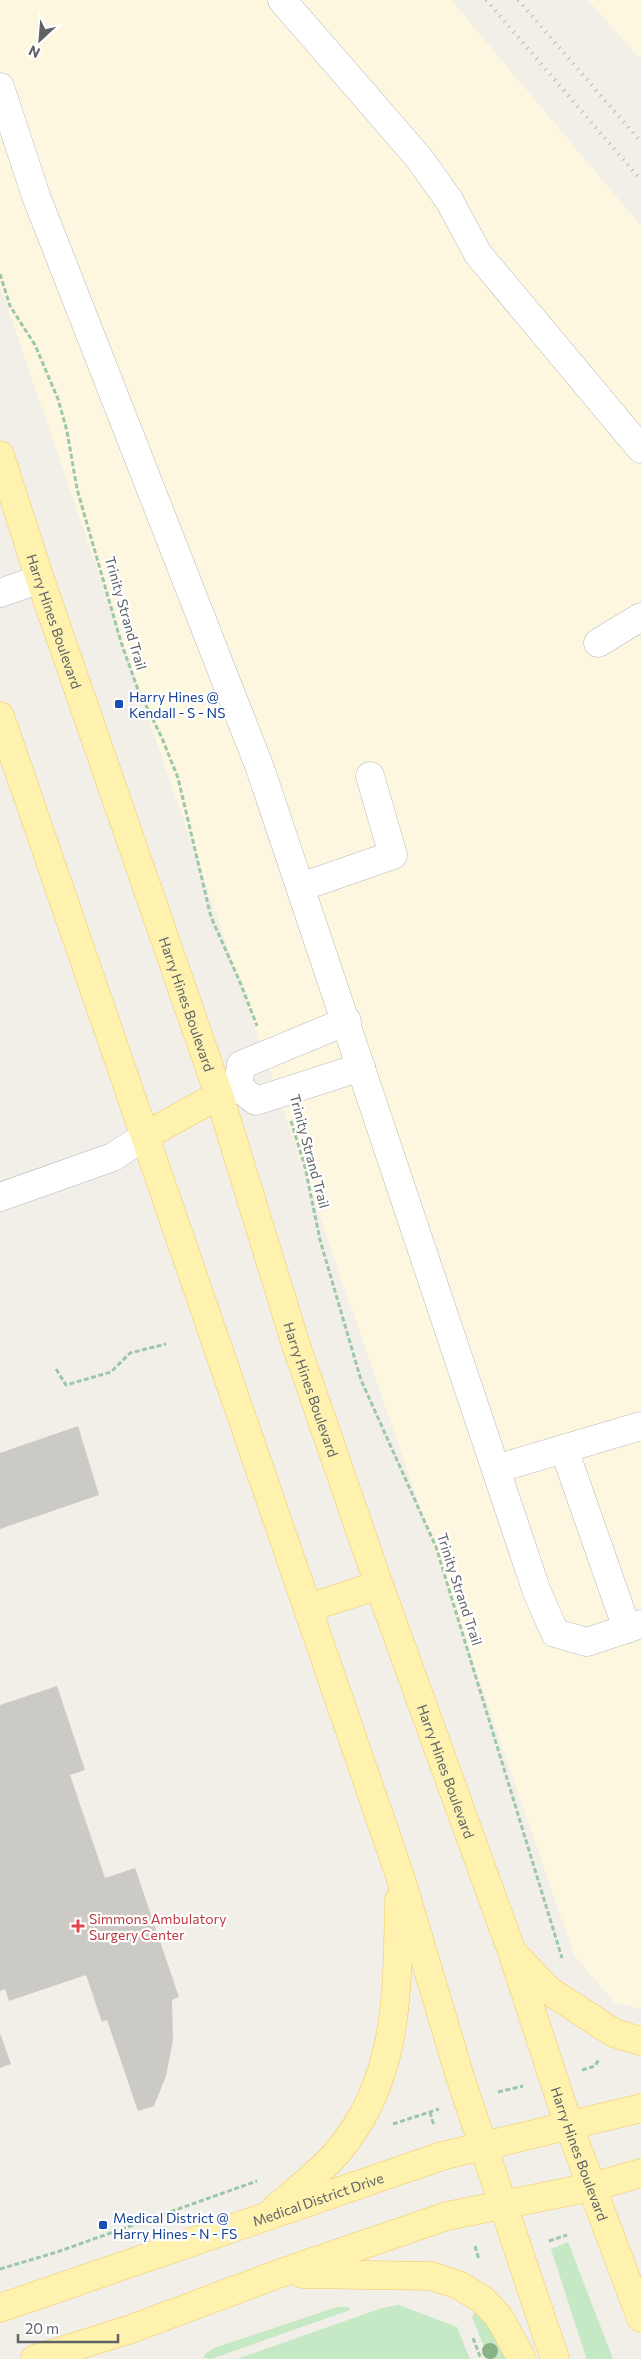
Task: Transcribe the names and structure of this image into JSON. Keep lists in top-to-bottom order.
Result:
{
  "streets": {
    "main road": ["Harry Hines Boulevard", "Medical District Drive"],
    "path": ["Trinity Strand Trail"]
  },
  "crossings": [
    ["Harry Hines Boulevard", "Medical District Drive"]
  ],
  "places": {
    "transit": ["Harry Hines @ Kendall - S - NS", "Medical District @ Harry Hines - N - FS"],
    "health": ["Simmons Ambulatory Surgery Center"]
  },
  "scale_bar": "20 m",
  "north": "bottom left"
}
